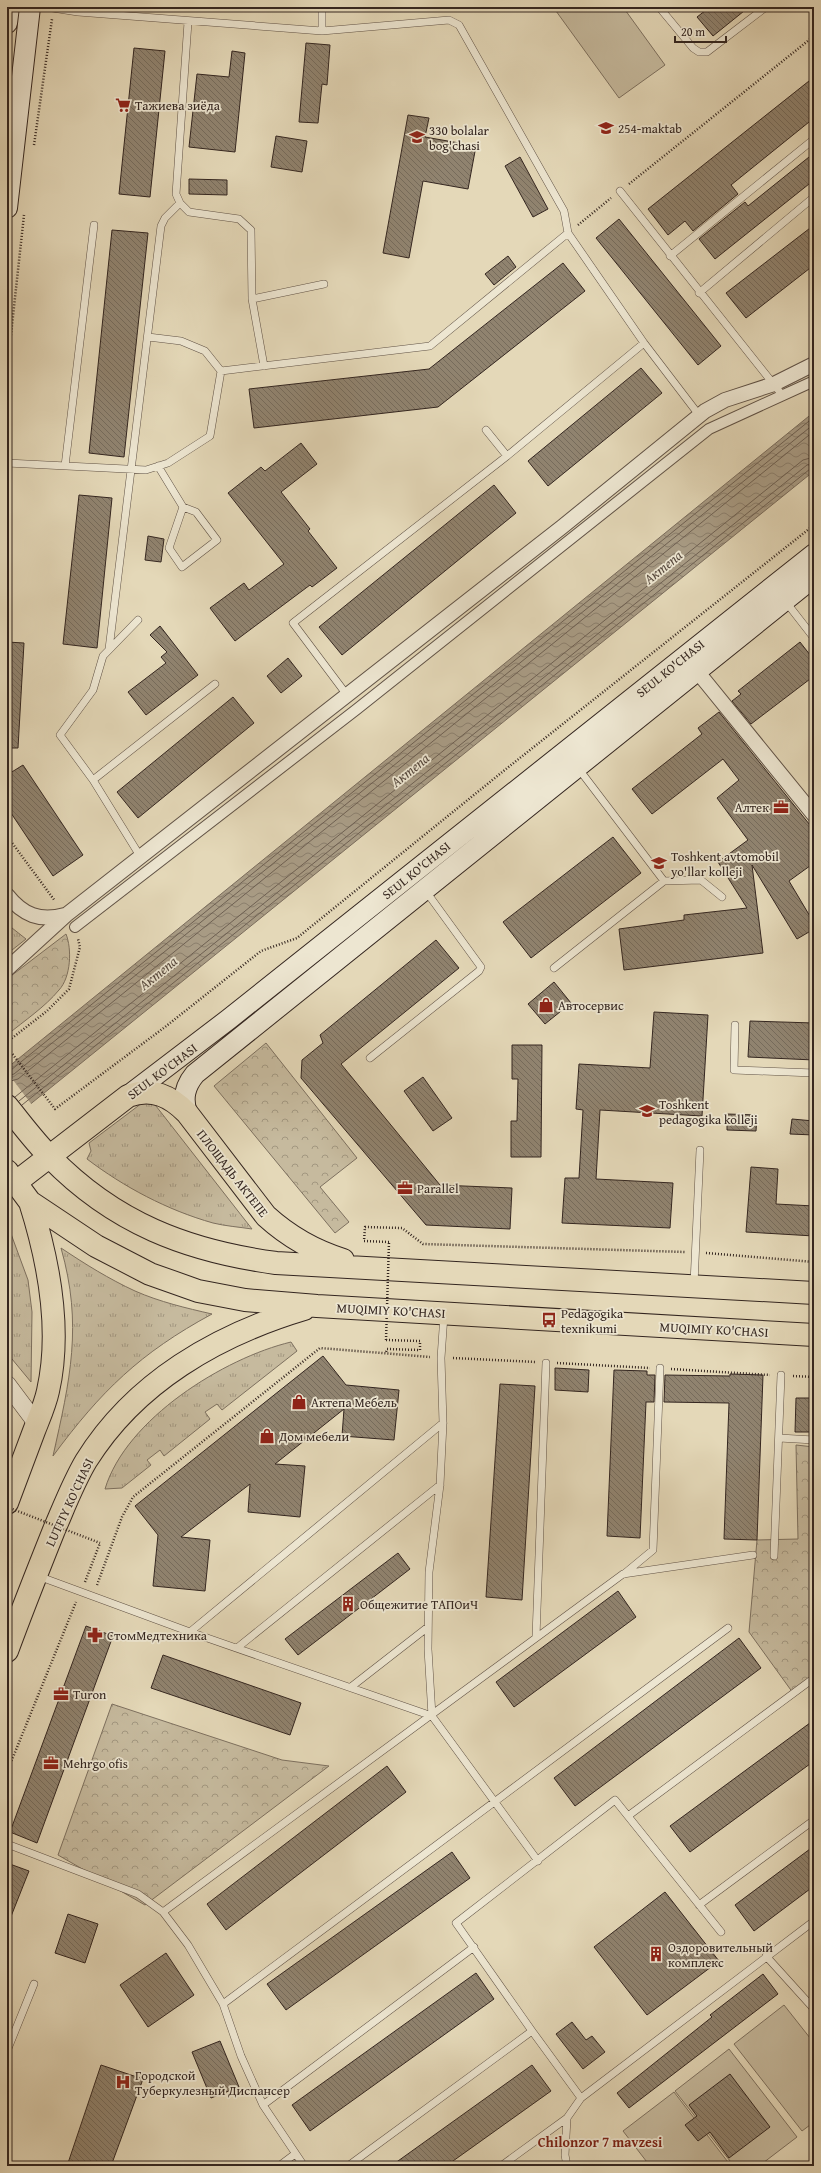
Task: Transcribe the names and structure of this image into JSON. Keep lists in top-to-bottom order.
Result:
{
  "streets": {
    "main road": [
      "SEUL KO'CHASI",
      "ПЛОЩАДЬ АКТЕПЕ",
      "MUQIMIY KO'CHASI",
      "LUTFIY KO'CHASI"
    ]
  },
  "crossings": [
    ["SEUL KO'CHASI", "ПЛОЩАДЬ АКТЕПЕ"],
    ["SEUL KO'CHASI", "MUQIMIY KO'CHASI"],
    ["MUQIMIY KO'CHASI", "LUTFIY KO'CHASI"]
  ],
  "districts": ["Chilonzor 7 mavzesi"],
  "water": ["Актепа"],
  "places": {
    "supermarket": ["Тажиева зиёда"],
    "school or university": [
      "254-maktab",
      "330 bolalar bog'chasi",
      "Toshkent avtomobil yo'llar kolleji",
      "Toshkent pedagogika kolleji"
    ],
    "office": [
      "Алтек",
      "Parallel",
      "Turon",
      "Mehrgo ofis"
    ],
    "shop": ["Автосервис", "Актепа Мебель", "Дом мебели"],
    "bus stop": ["Pedagogika texnikumi"],
    "building": ["Общежитие ТАПОиЧ", "Оздоровительный комплекс"],
    "pharmacy": ["СтомМедтехника"],
    "hospital": ["Городской Туберкулезный Диспансер"]
  },
  "scale_bar": "20 m"
}
